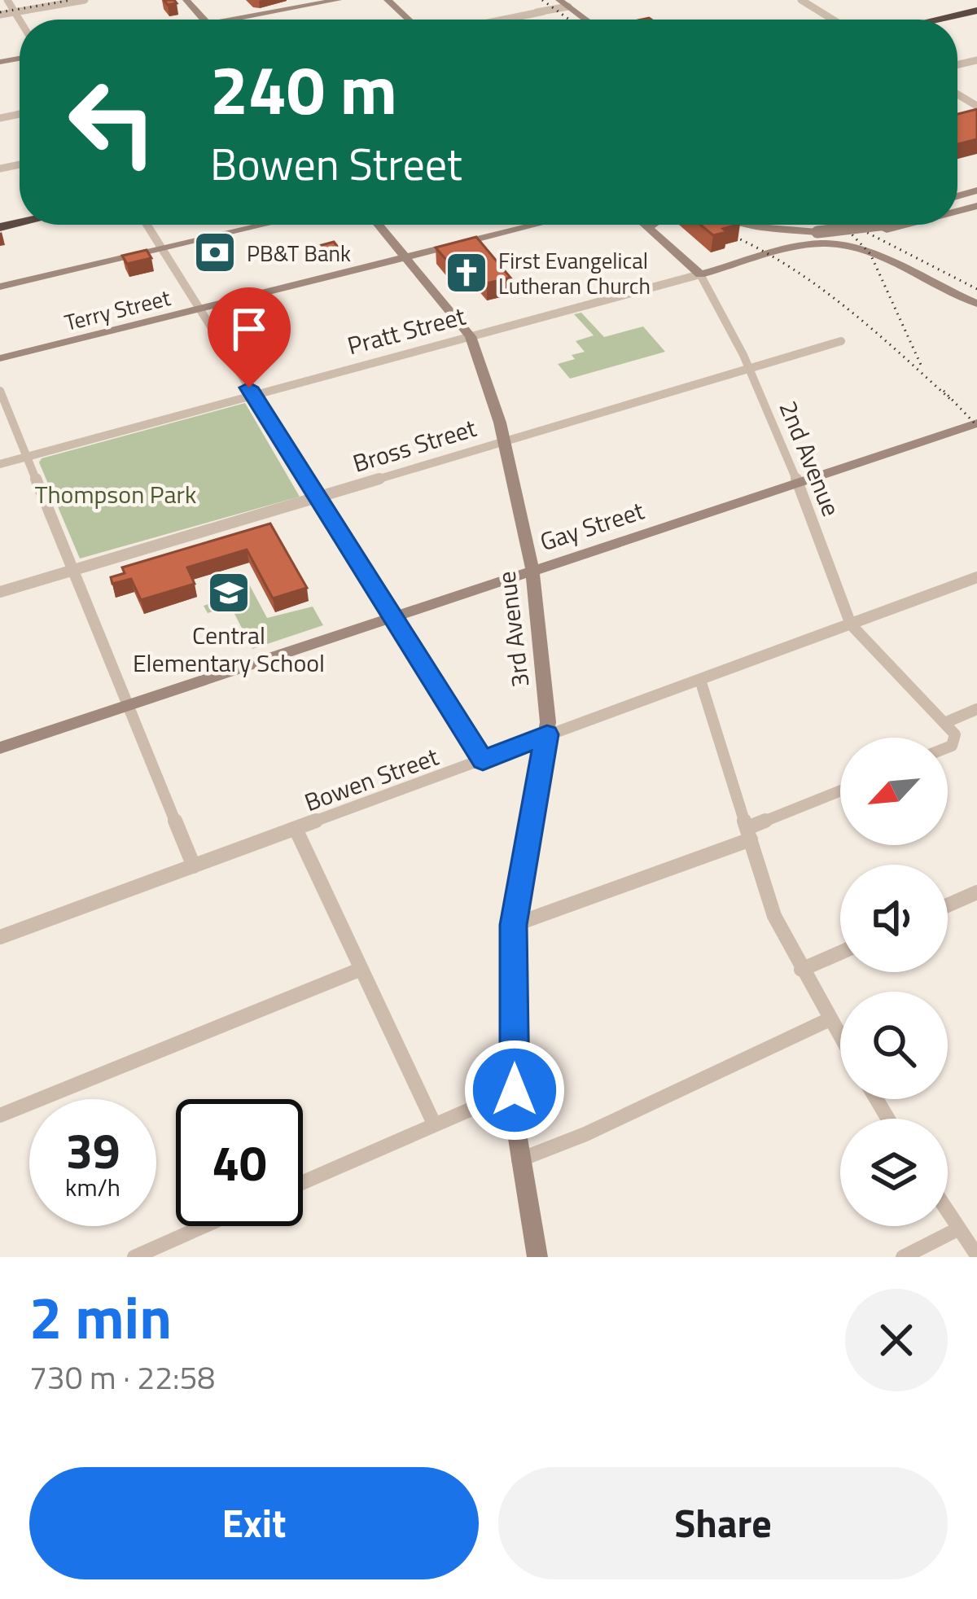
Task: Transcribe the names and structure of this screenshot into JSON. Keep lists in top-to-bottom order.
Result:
{
  "streets": {
    "street": [
      "Terry Street",
      "Pratt Street",
      "Bross Street",
      "2nd Avenue",
      "Gay Street",
      "3rd Avenue",
      "Bowen Street"
    ]
  },
  "crossings": [
    ["Terry Street", "3rd Avenue"],
    ["Pratt Street", "2nd Avenue"],
    ["Pratt Street", "3rd Avenue"],
    ["Bross Street", "2nd Avenue"],
    ["Bross Street", "3rd Avenue"],
    ["2nd Avenue", "Gay Street"],
    ["2nd Avenue", "Bowen Street"],
    ["Gay Street", "3rd Avenue"],
    ["3rd Avenue", "Bowen Street"]
  ],
  "parks": ["Thompson Park"],
  "places": {
    "bank": ["PB&T Bank"],
    "church": ["First Evangelical Lutheran Church"],
    "school or university": ["Central Elementary School"]
  },
  "north": "bottom left",
  "page": {
    "turn": ["240 m", "Bowen Street"],
    "speed": "39 km/h",
    "limit": "40",
    "heading": ["2 min", "730 m · 22:58"],
    "buttons": ["Exit", "Share"]
  }
}
